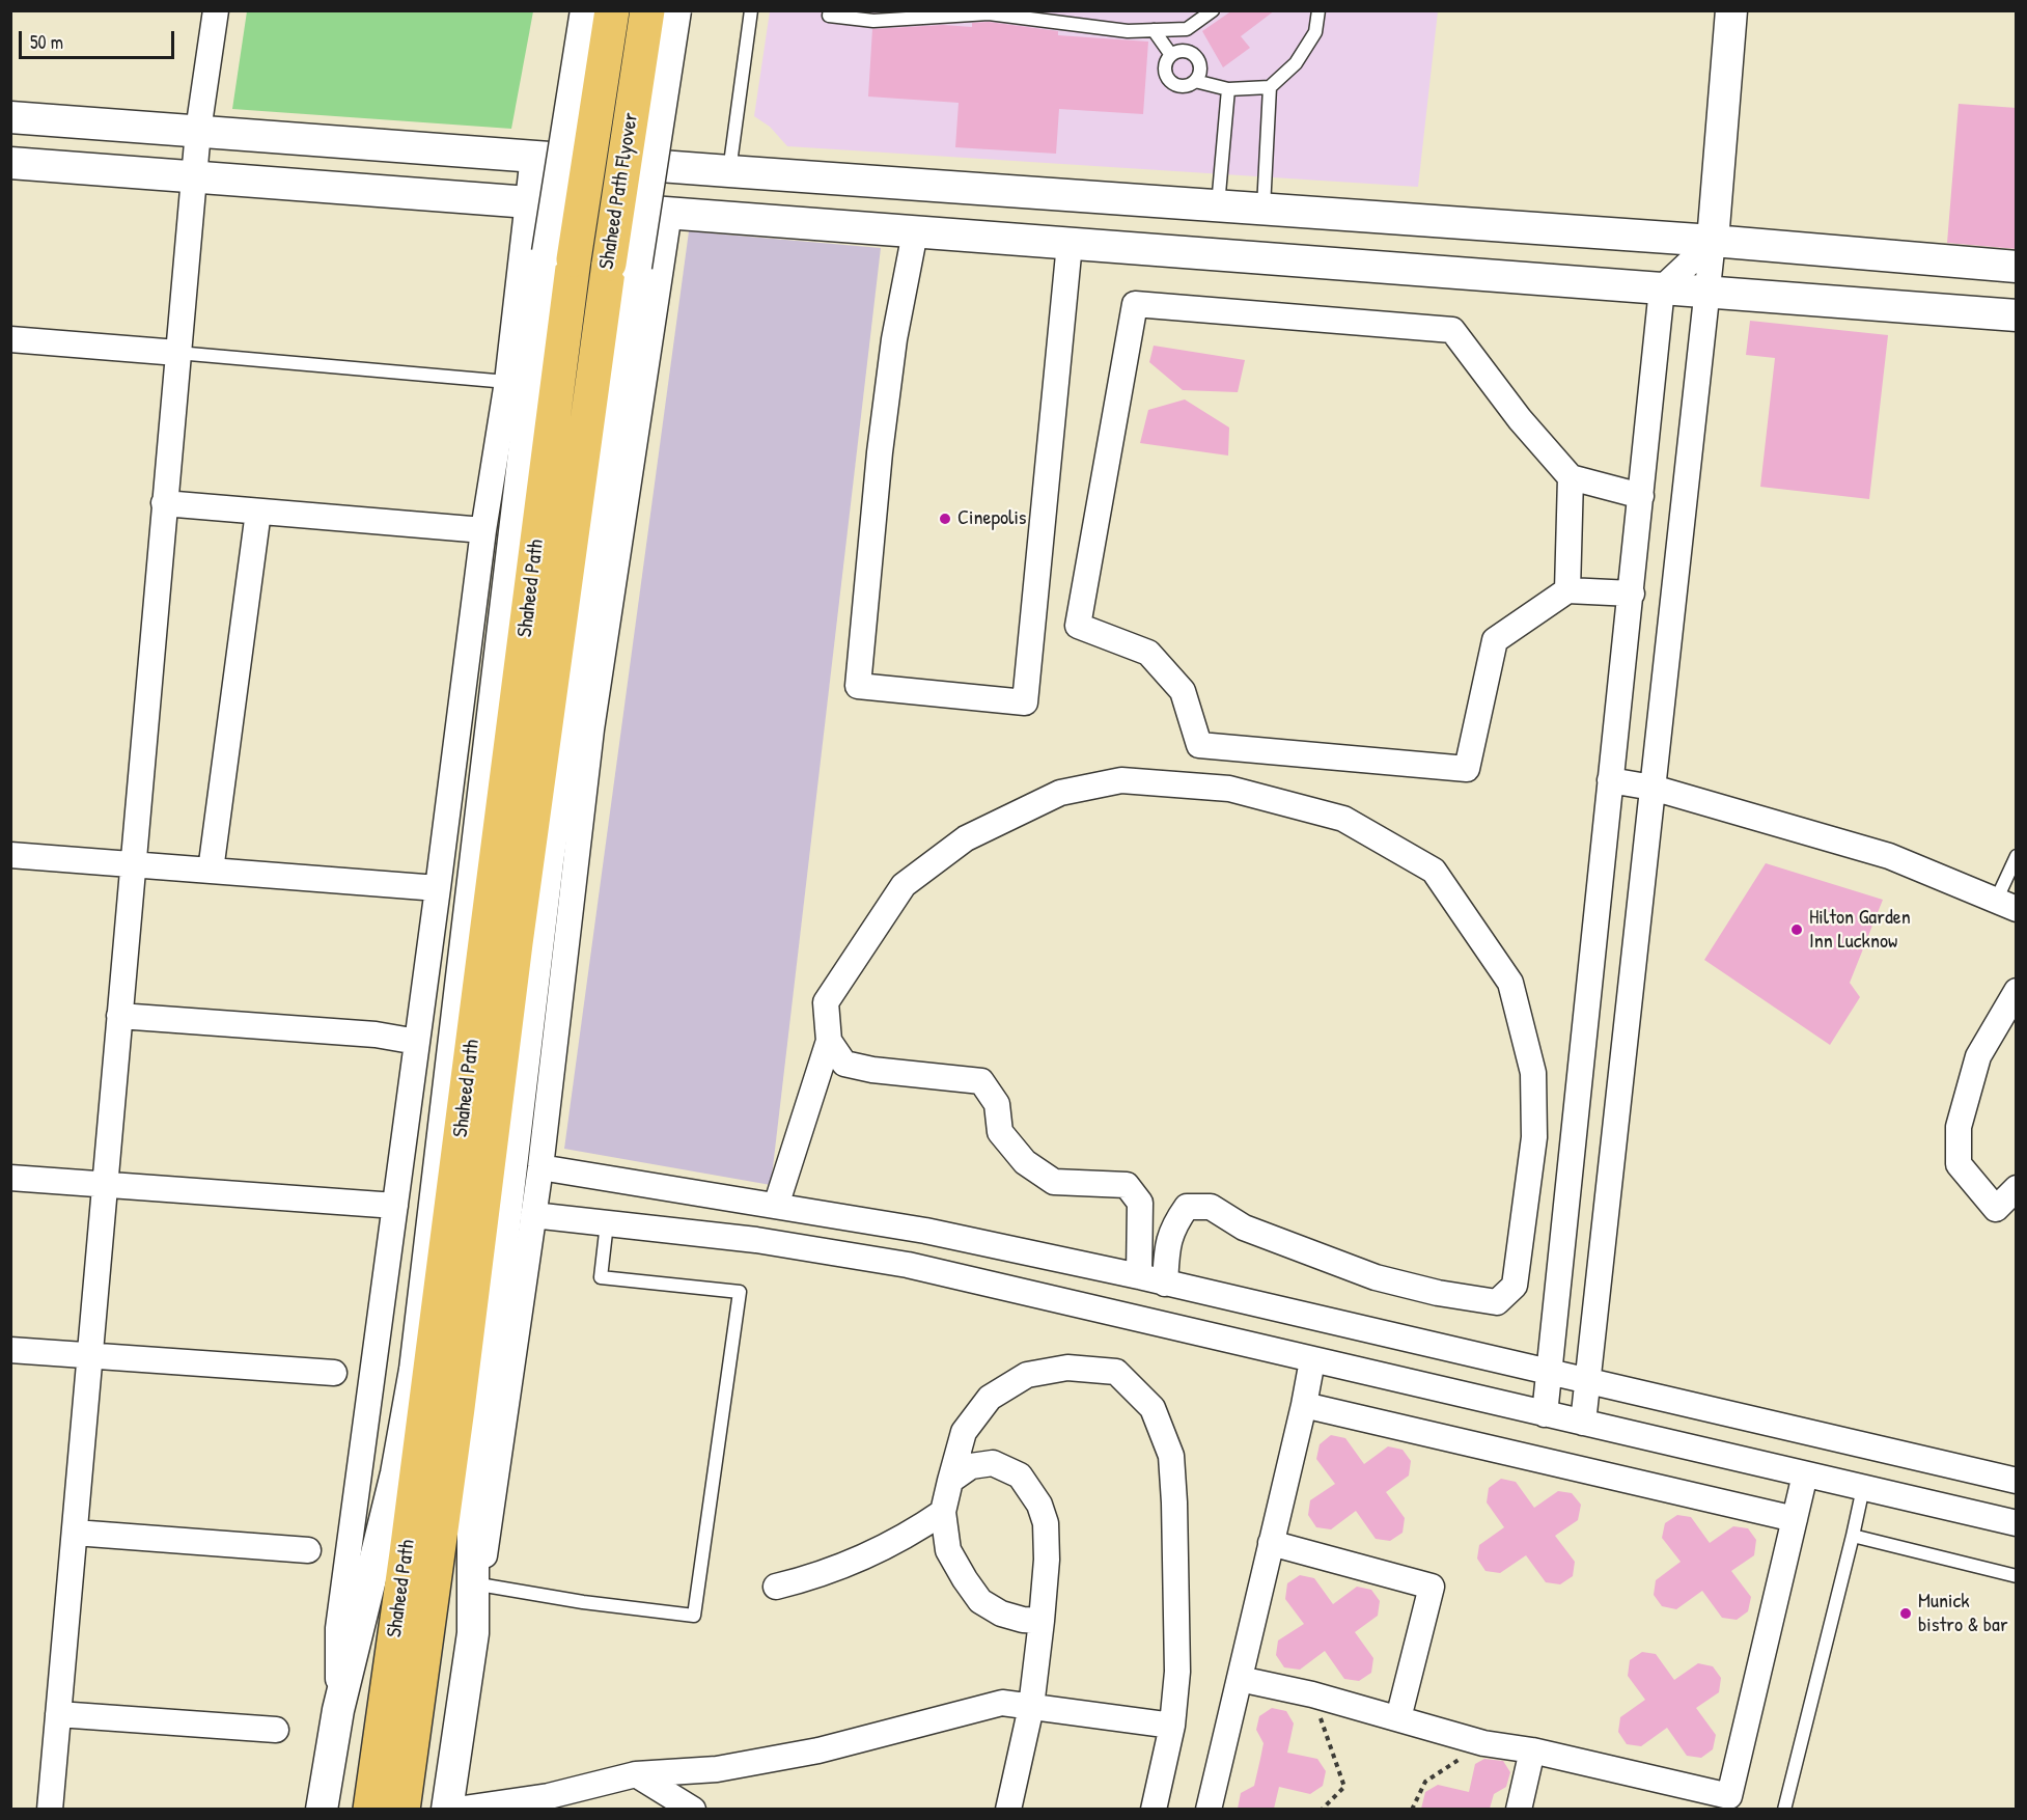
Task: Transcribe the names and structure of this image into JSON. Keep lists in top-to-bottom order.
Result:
{
  "streets": {
    "highway": ["Shaheed Path Flyover", "Shaheed Path"]
  },
  "crossings": [
    ["Shaheed Path Flyover", "Shaheed Path"]
  ],
  "places": ["Cinepolis", "Hilton Garden Inn Lucknow", "Munick bistro & bar"],
  "scale_bar": "50 m"
}
